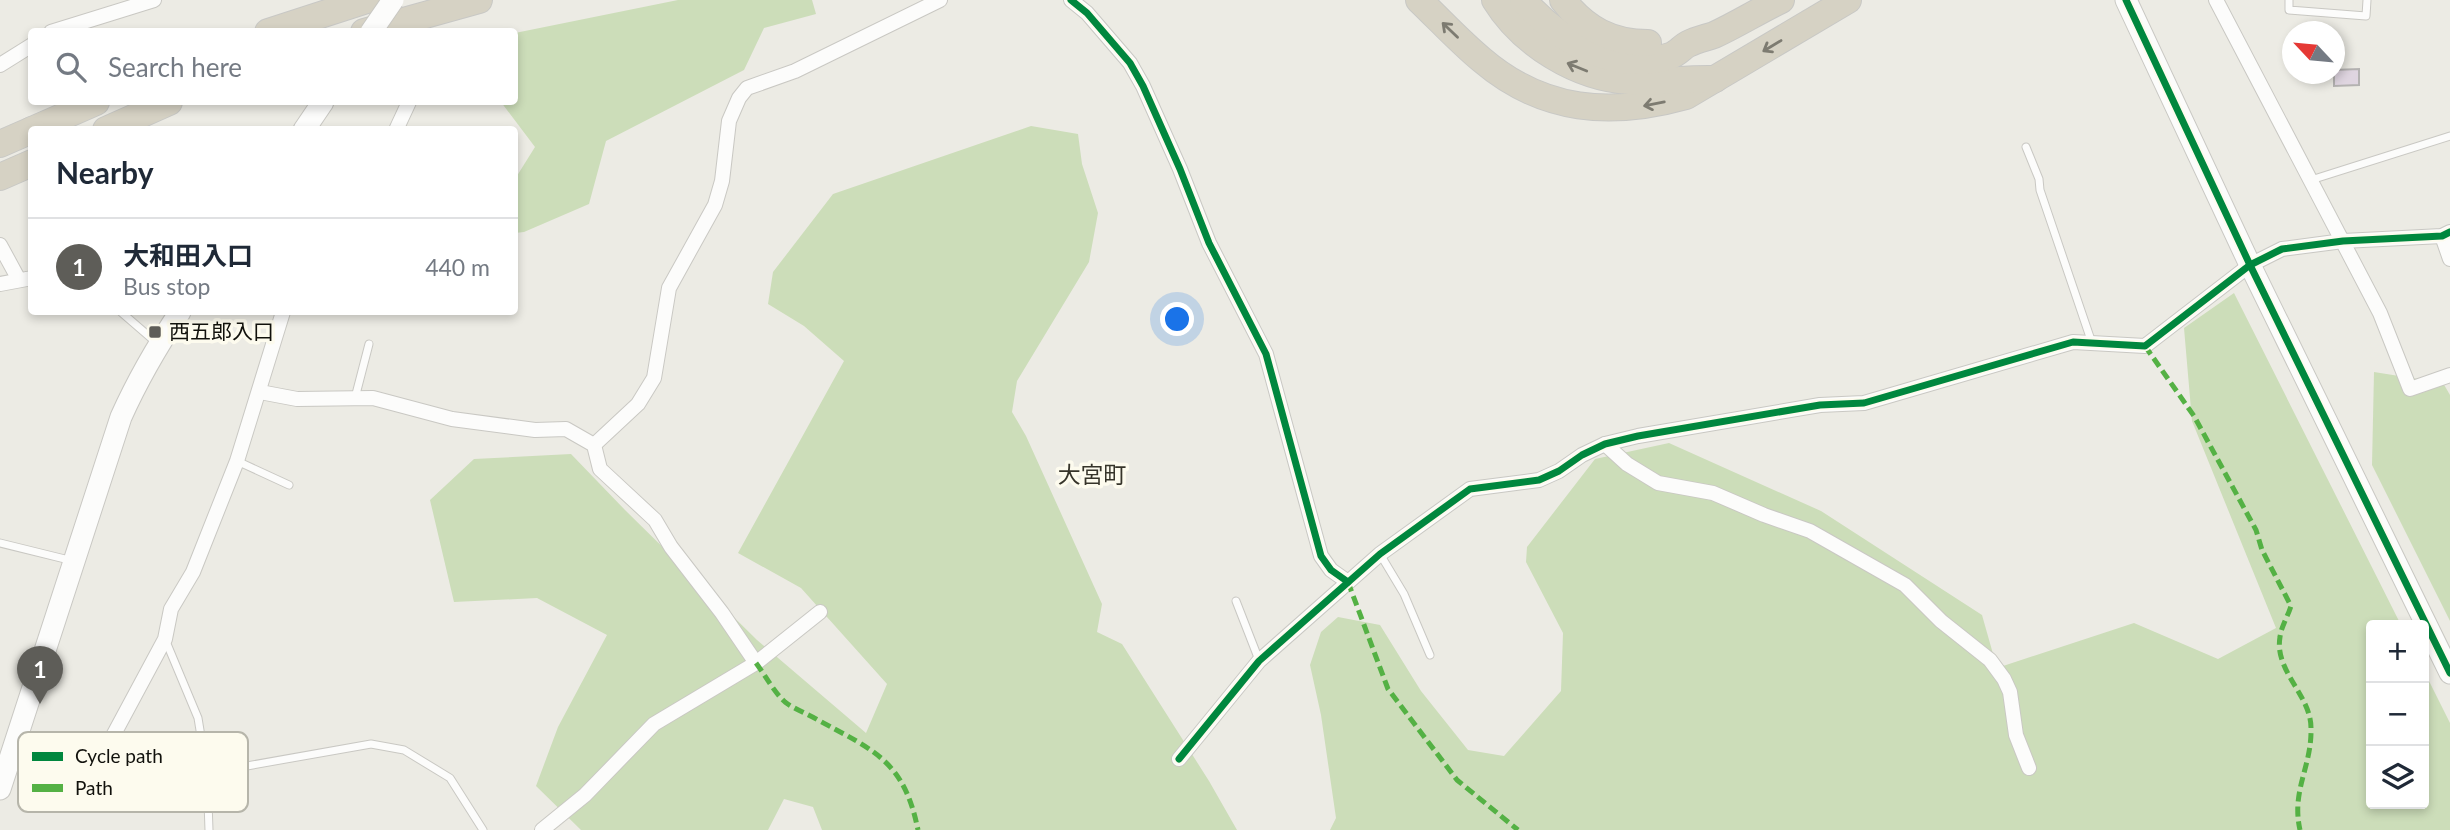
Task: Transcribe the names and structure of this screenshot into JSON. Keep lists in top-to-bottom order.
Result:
{
  "districts": ["大宮町"],
  "places": {
    "transit": ["西五郎入口"]
  },
  "legend": ["Cycle path", "Path"],
  "north": "top left",
  "page": {
    "search": "Search here",
    "heading": "Nearby",
    "list": [
      {
        "mark": "1",
        "name": "大和田入口",
        "note": "Bus stop",
        "value": "440 m"
      }
    ],
    "map_buttons": ["+", "−"],
    "pins": "1"
  }
}
